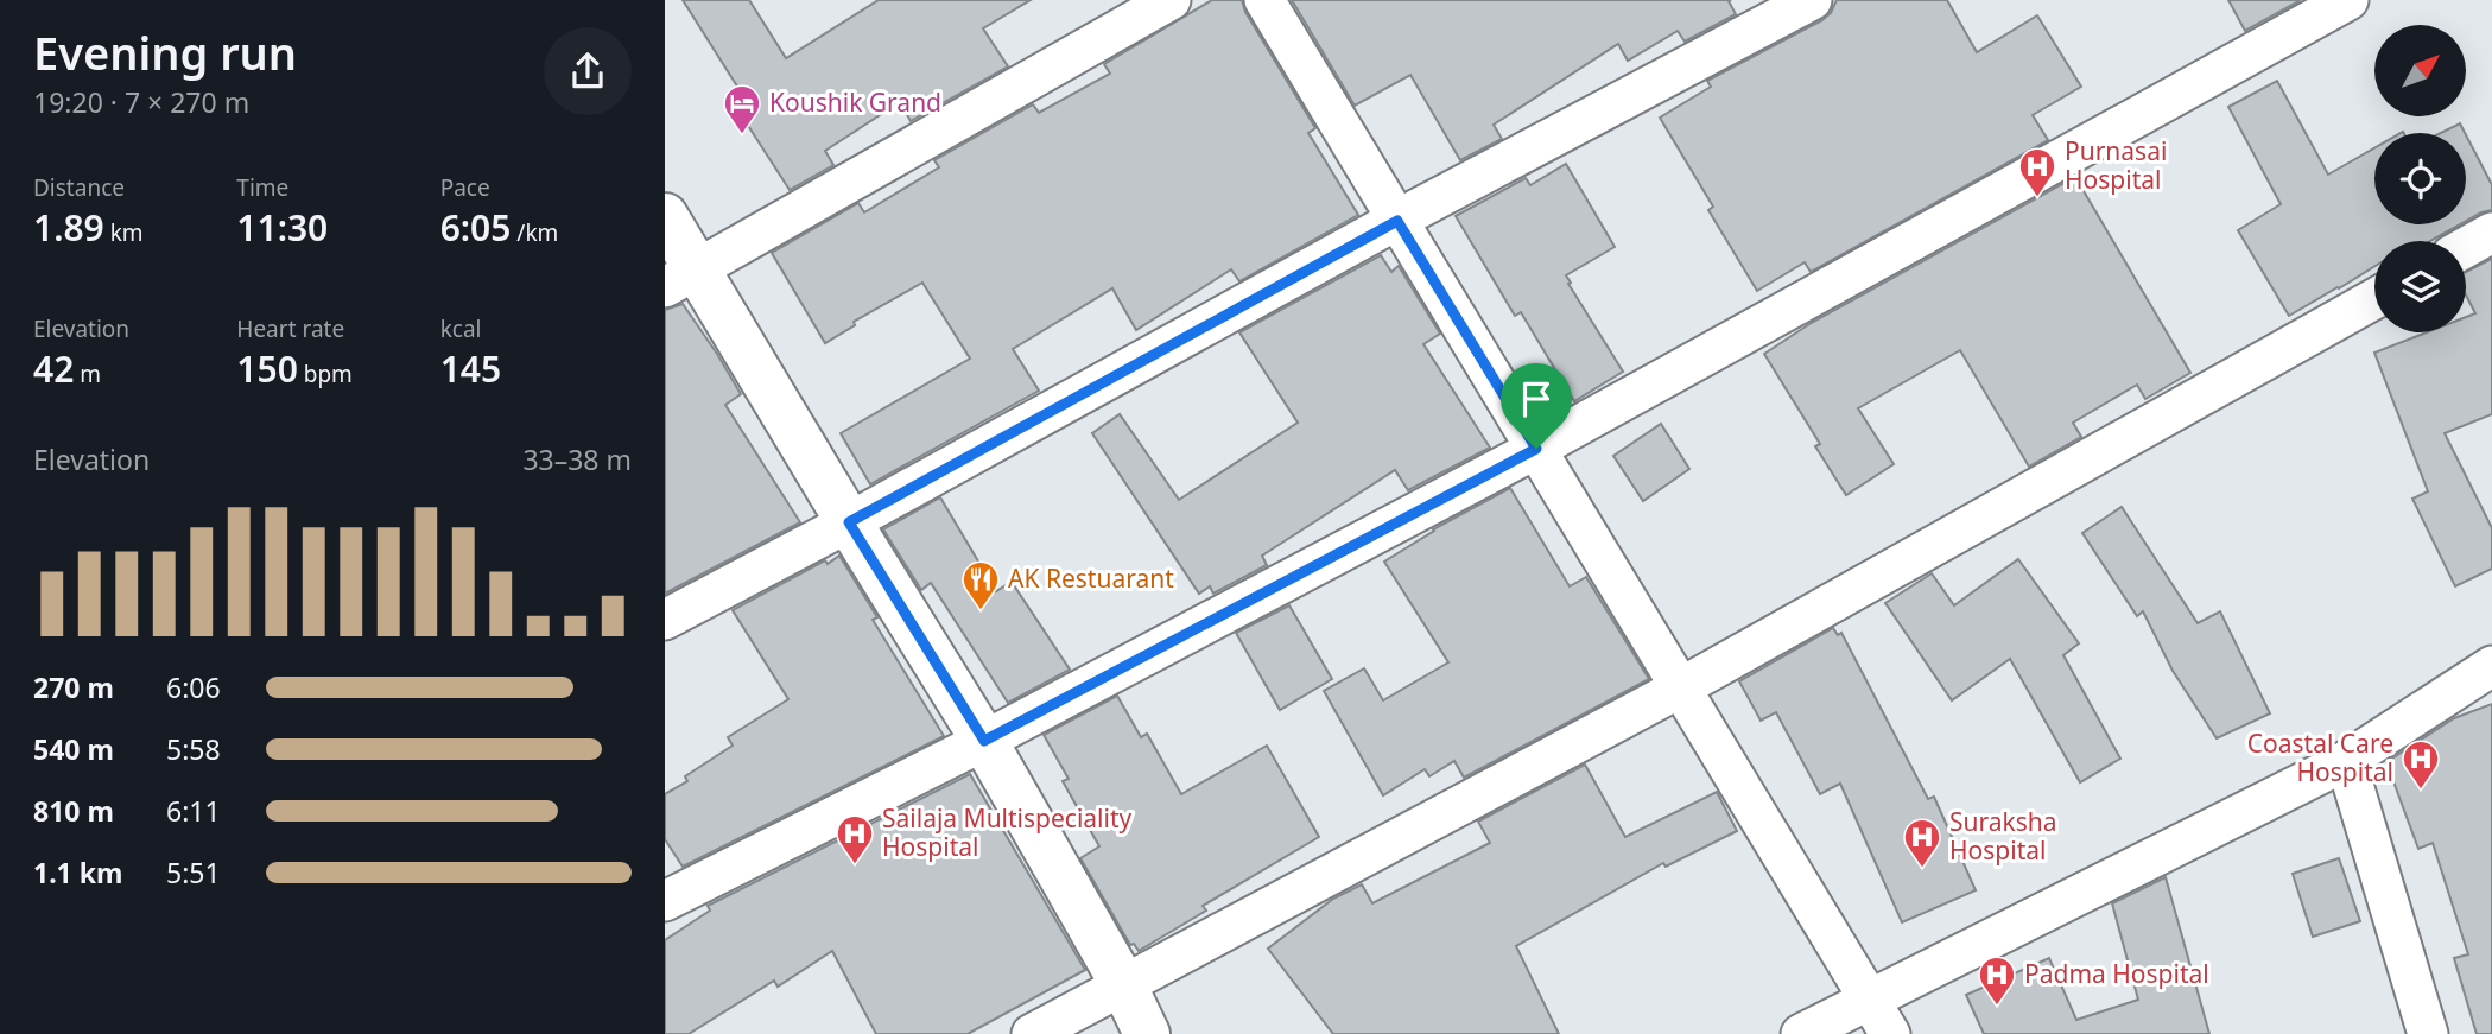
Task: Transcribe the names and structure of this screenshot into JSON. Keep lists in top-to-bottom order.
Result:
{
  "places": {
    "hotel": ["Koushik Grand"],
    "hospital": [
      "Purnasai Hospital",
      "Coastal Care Hospital",
      "Sailaja Multispeciality Hospital",
      "Suraksha Hospital",
      "Padma Hospital"
    ],
    "restaurant": ["AK Restuarant"]
  },
  "north": "top right",
  "page": {
    "heading": ["Evening run", "19:20 · 7 × 270 m"],
    "stats": [
      ["Distance", "1.89 km"],
      ["Time", "11:30"],
      ["Pace", "6:05 /km"],
      ["Elevation", "42 m"],
      ["Heart rate", "150 bpm"],
      ["kcal", "145"]
    ],
    "chart": ["Elevation", "33–38 m"],
    "list": [
      {
        "name": "270 m",
        "note": "6:06"
      },
      {
        "name": "540 m",
        "note": "5:58"
      },
      {
        "name": "810 m",
        "note": "6:11"
      },
      {
        "name": "1.1 km",
        "note": "5:51"
      }
    ]
  }
}
